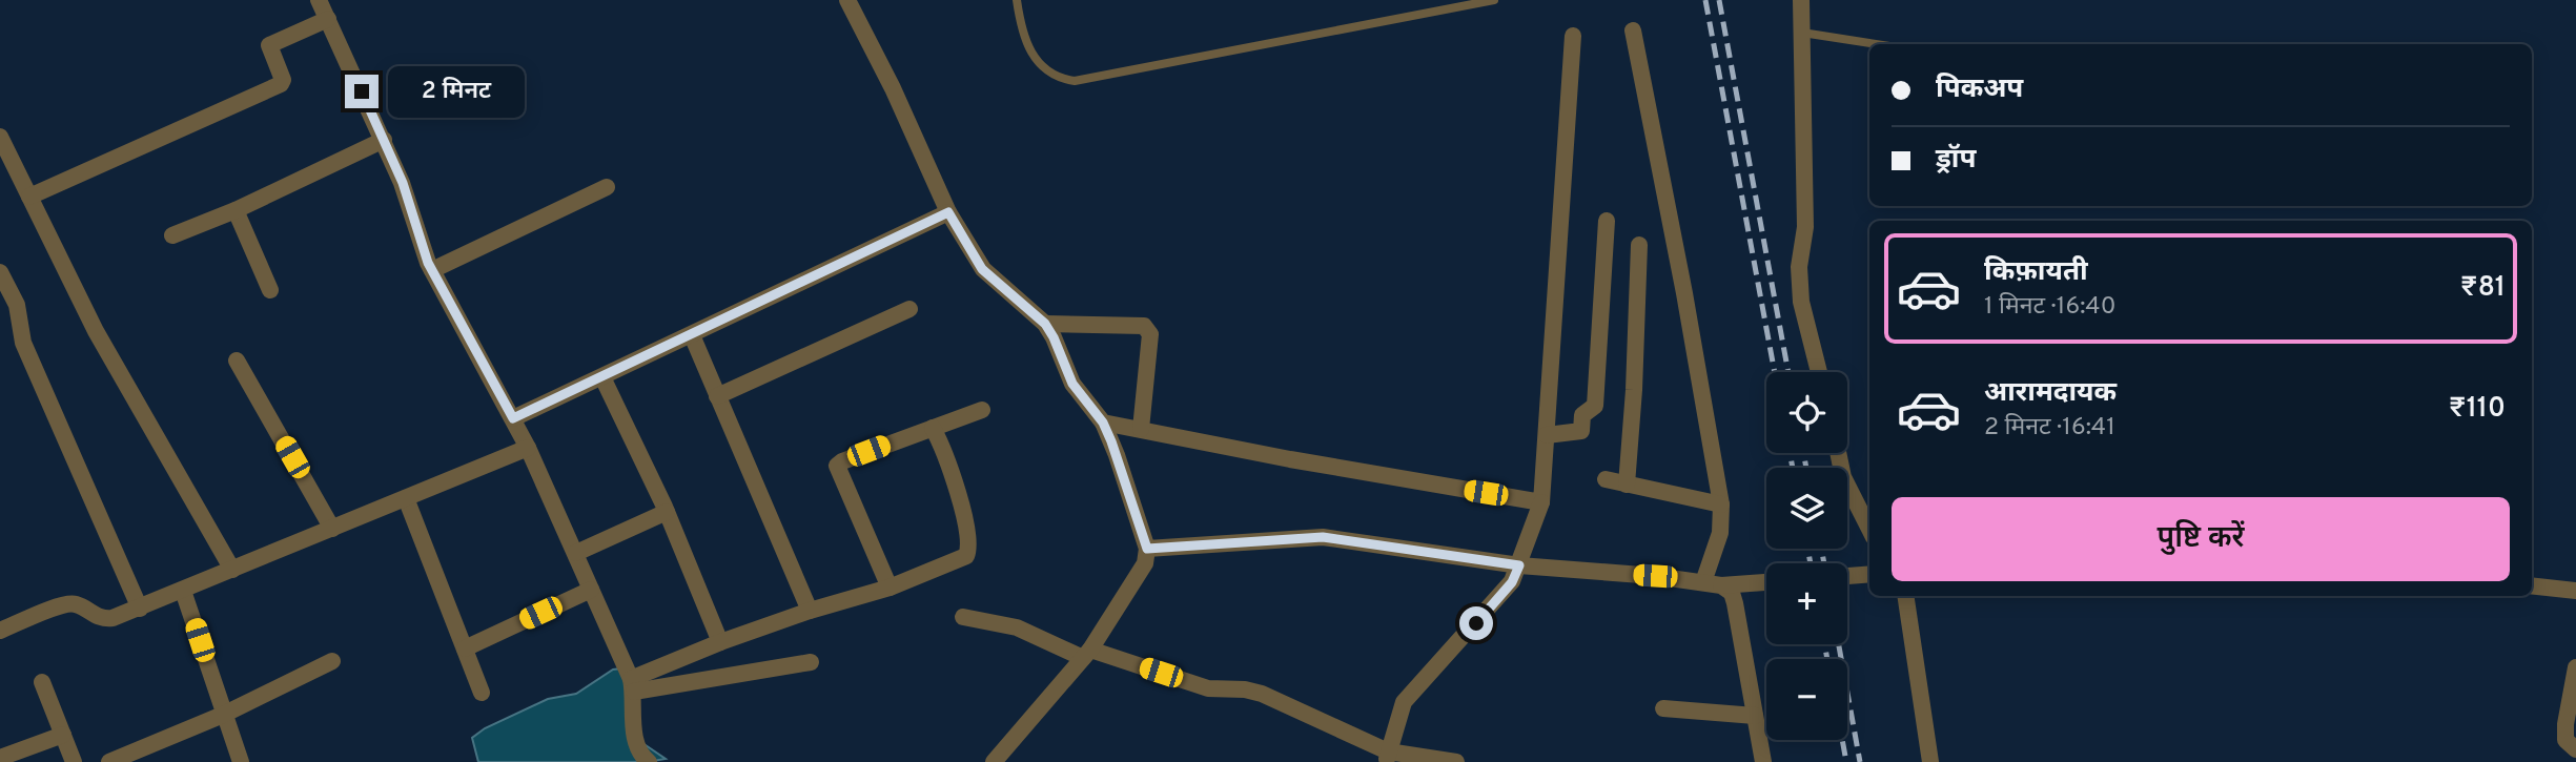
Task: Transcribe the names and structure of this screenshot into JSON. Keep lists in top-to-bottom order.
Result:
{
  "page": {
    "banner": ["पिकअप", "ड्रॉप"],
    "bubble": "2 मिनट",
    "list": [
      {
        "name": "किफ़ायती",
        "note": "1 मिनट · 16:40",
        "value": "₹81"
      },
      {
        "name": "आरामदायक",
        "note": "2 मिनट · 16:41",
        "value": "₹110"
      }
    ],
    "map_buttons": ["+", "−"],
    "buttons": "पुष्टि करें"
  }
}
